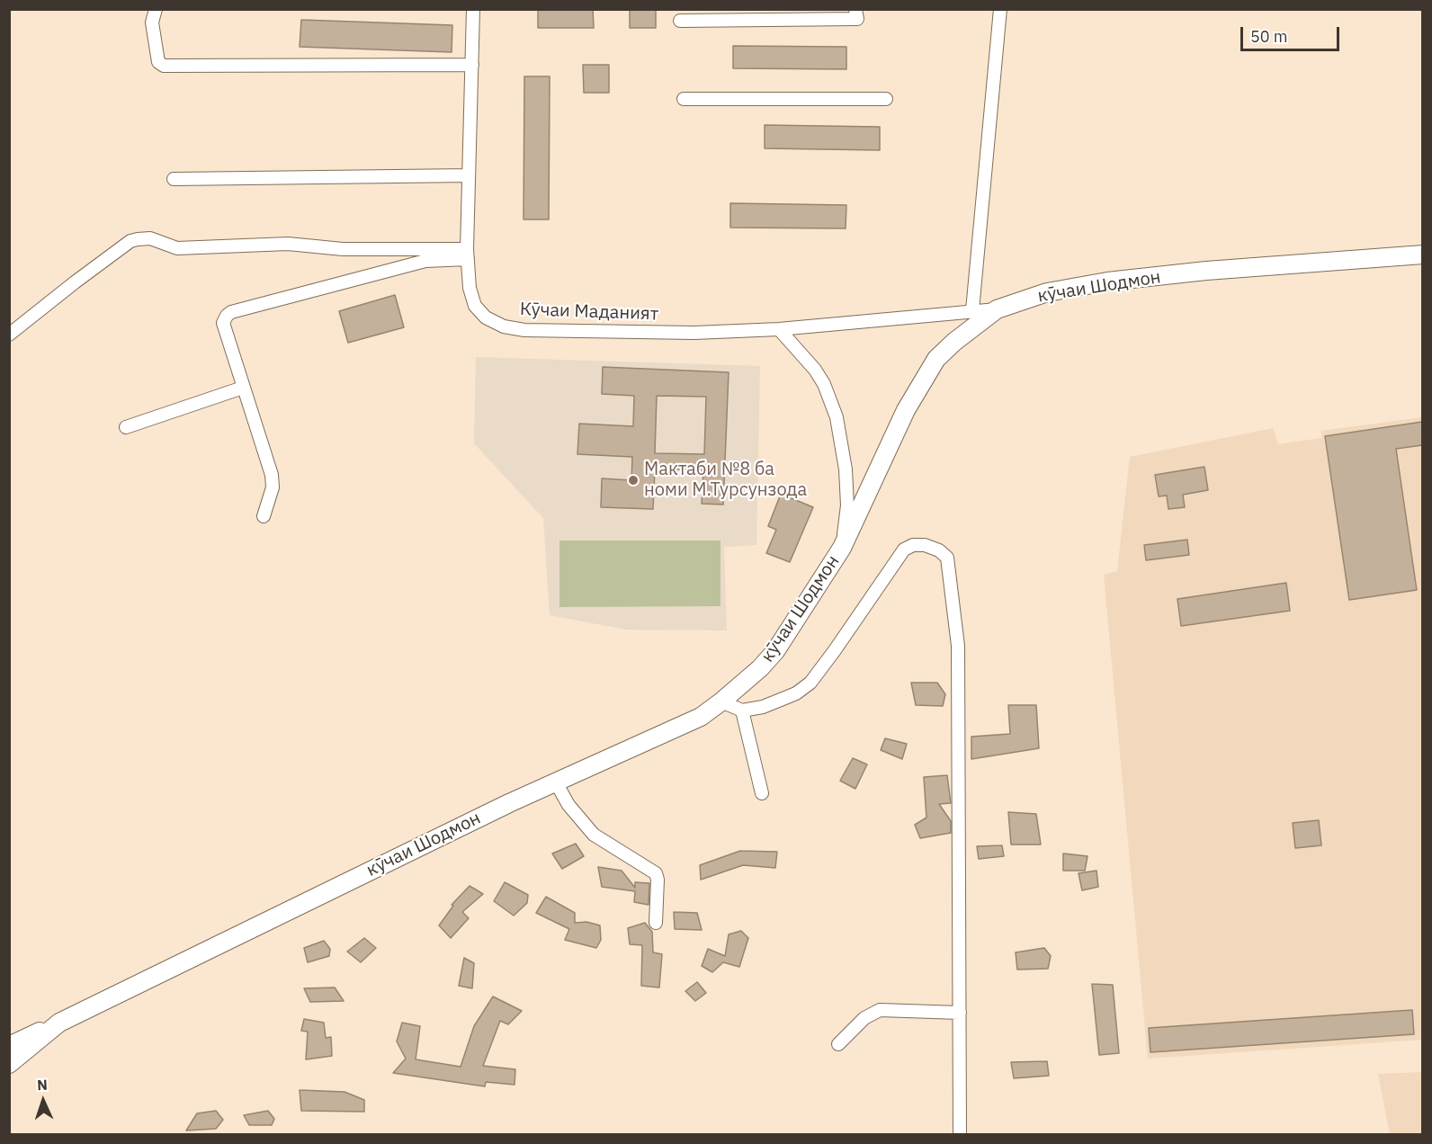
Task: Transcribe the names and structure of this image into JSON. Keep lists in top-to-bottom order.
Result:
{
  "streets": {
    "main road": ["кӯчаи Шодмон"],
    "street": ["Кӯчаи Маданият"]
  },
  "crossings": [
    ["кӯчаи Шодмон", "Кӯчаи Маданият"]
  ],
  "places": ["Мактаби №8 ба номи М.Турсунзода"],
  "scale_bar": "50 m",
  "north": "top"
}
